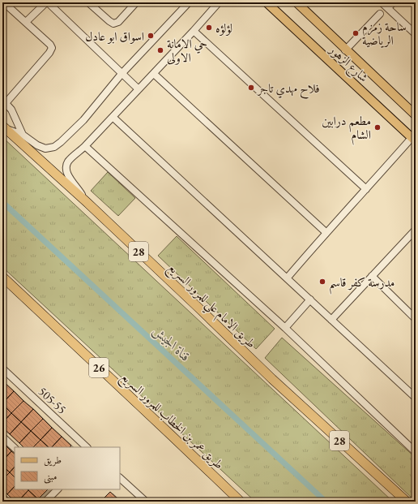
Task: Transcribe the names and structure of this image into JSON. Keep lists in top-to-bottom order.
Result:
{
  "streets": {
    "highway": [
      "28",
      "طريق الامام علي للمرور السريع",
      "26",
      "طريق عمر بن الخطاب للمرور السريع"
    ],
    "main road": ["شارع الزهور"],
    "street": ["505-55"]
  },
  "water": ["قناة الجيش"],
  "places": [
    "لؤلؤه",
    "ساحة زمزم الرياضية",
    "اسواق ابو عادل",
    "حي الامانة الاولى",
    "فلاح مهدي تاجر",
    "مطعم درابين الشام",
    "مدرسة كفر قاسم"
  ],
  "legend": ["طريق", "مبنى"]
}
